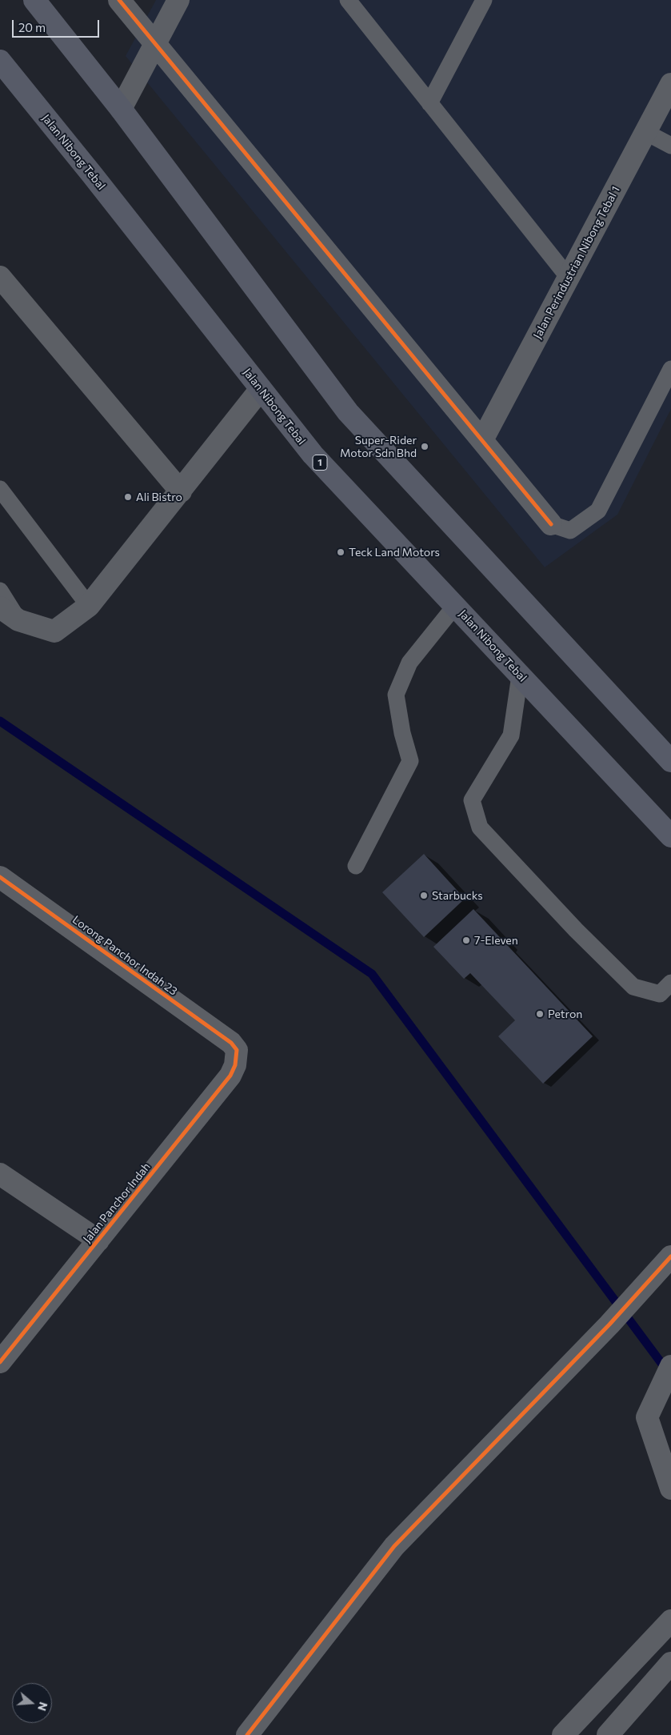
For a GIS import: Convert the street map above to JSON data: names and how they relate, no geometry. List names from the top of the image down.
{
  "streets": {
    "highway": ["Jalan Nibong Tebal", "1"],
    "street": ["Jalan Perindustrian Nibong Tebal 1", "Lorong Panchor Indah 23", "Jalan Panchor Indah"]
  },
  "crossings": [
    ["Lorong Panchor Indah 23", "Jalan Panchor Indah"]
  ],
  "places": [
    "Super-Rider Motor Sdn Bhd",
    "Ali Bistro",
    "Teck Land Motors",
    "Starbucks",
    "7-Eleven",
    "Petron"
  ],
  "scale_bar": "20 m",
  "north": "right"
}
